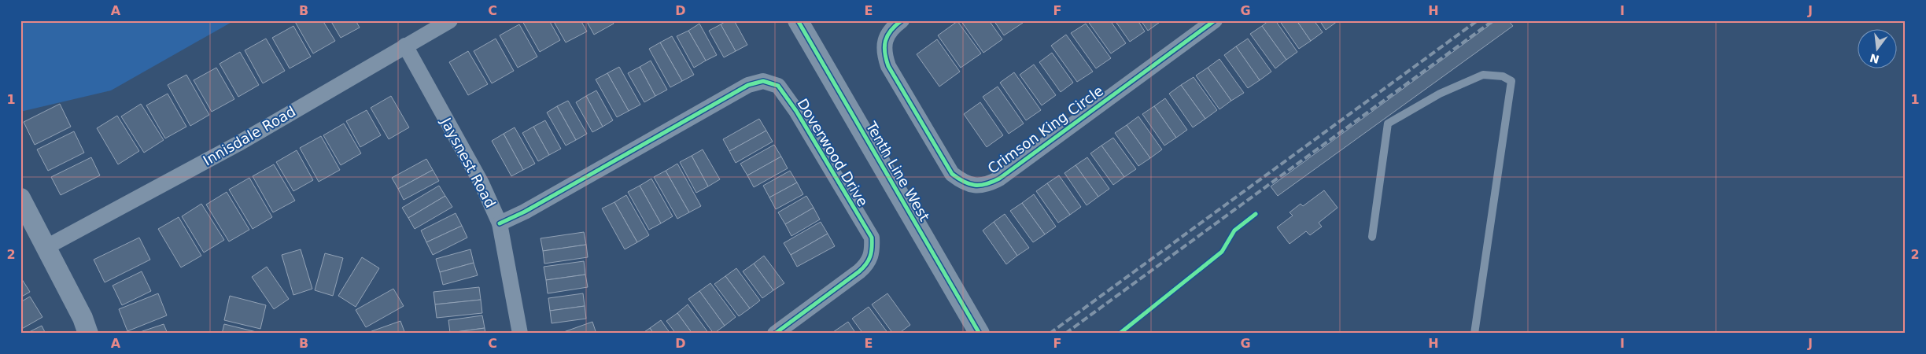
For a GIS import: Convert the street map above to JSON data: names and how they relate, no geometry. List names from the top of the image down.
{
  "streets": {
    "street": [
      "Crimson King Circle",
      "Innisdale Road",
      "Doverwood Drive",
      "Jaysnest Road",
      "Tenth Line West"
    ]
  },
  "crossings": [
    ["Innisdale Road", "Jaysnest Road"],
    ["Doverwood Drive", "Jaysnest Road"]
  ],
  "north": "bottom",
  "grid": {
    "columns": [
      "A",
      "B",
      "C",
      "D",
      "E",
      "F",
      "G",
      "H",
      "I",
      "J"
    ],
    "rows": ["1", "2"]
  }
}
